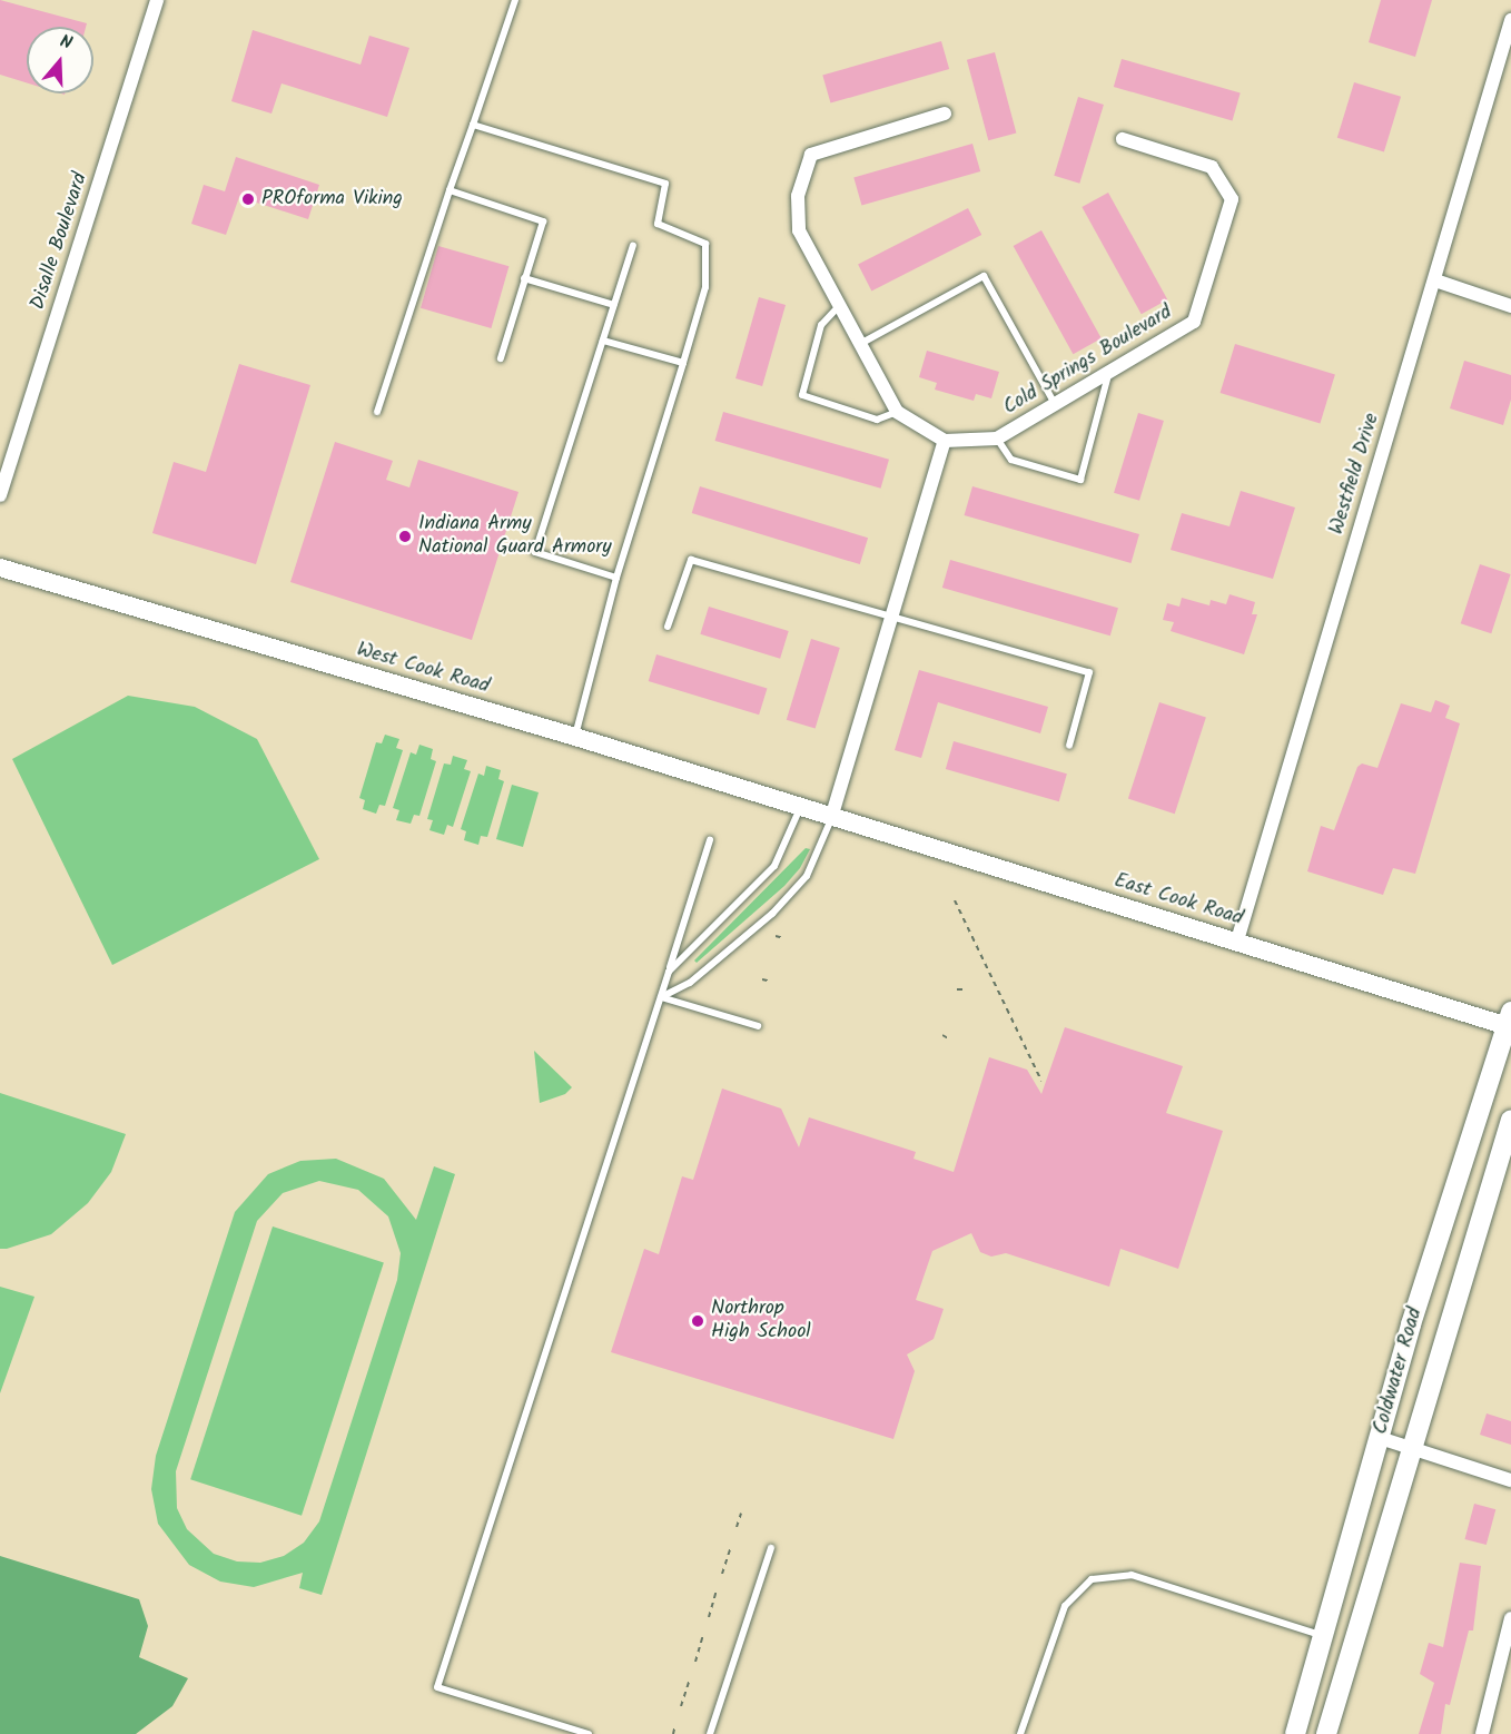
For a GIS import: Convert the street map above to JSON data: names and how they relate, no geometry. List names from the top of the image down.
{
  "streets": {
    "main road": ["West Cook Road", "East Cook Road", "Coldwater Road"],
    "street": ["Disalle Boulevard", "Cold Springs Boulevard", "Westfield Drive"]
  },
  "crossings": [
    ["Westfield Drive", "East Cook Road"],
    ["West Cook Road", "East Cook Road"],
    ["East Cook Road", "Coldwater Road"]
  ],
  "places": ["PROforma Viking", "Indiana Army National Guard Armory", "Northrop High School"],
  "north": "top"
}
